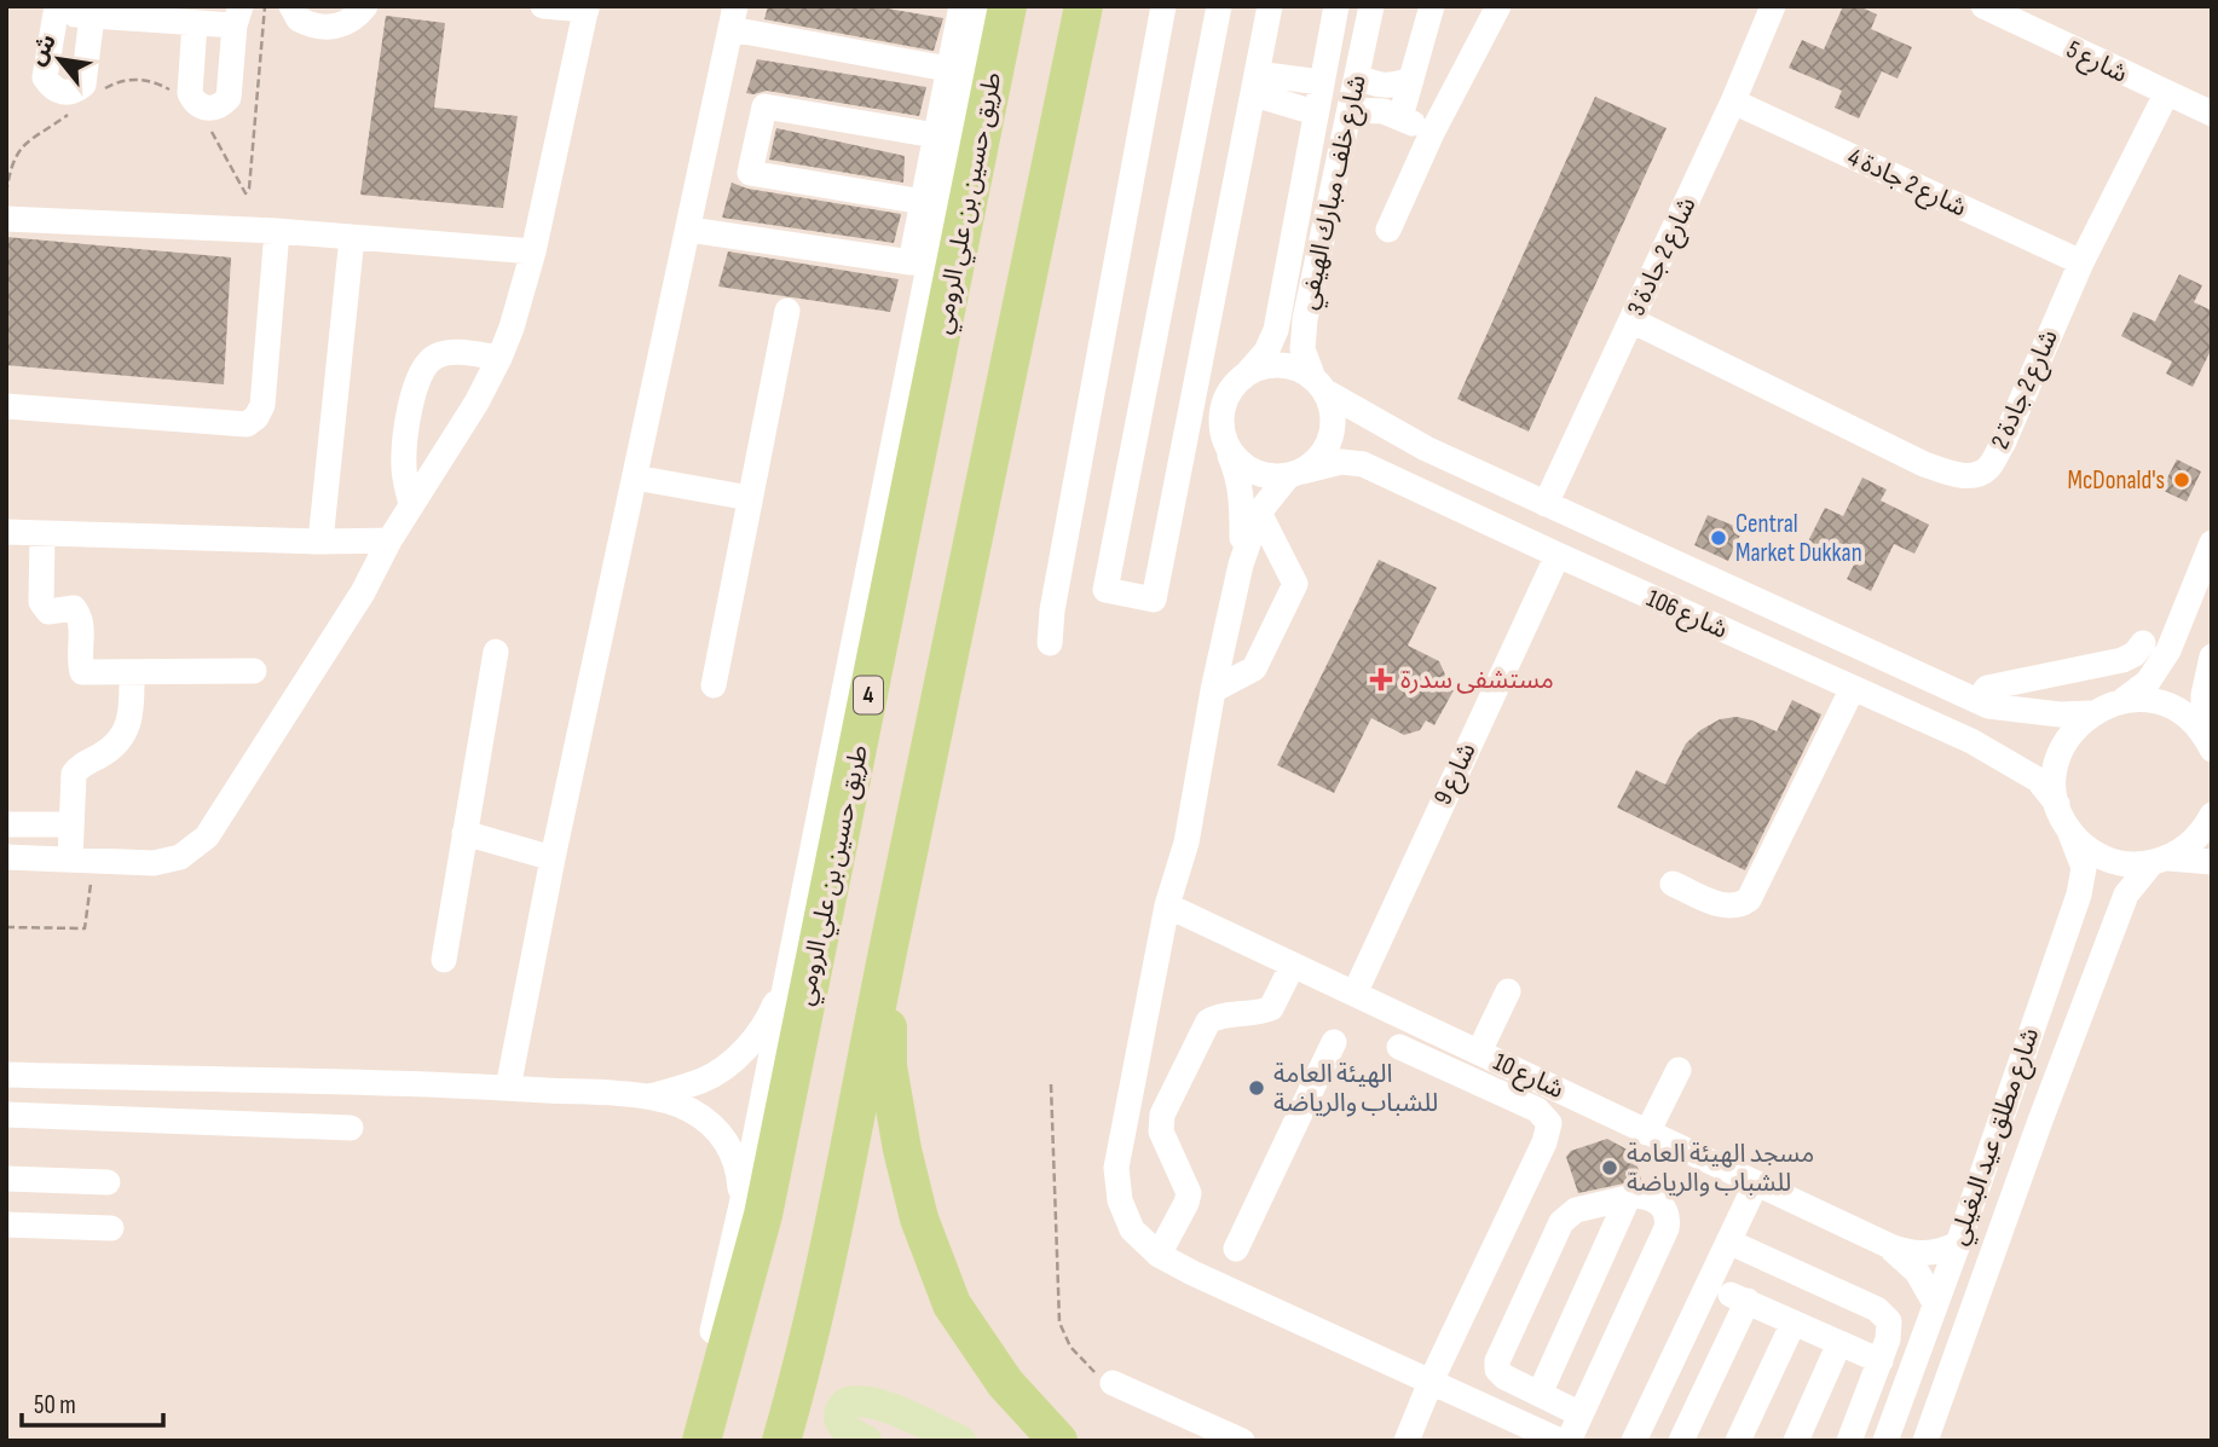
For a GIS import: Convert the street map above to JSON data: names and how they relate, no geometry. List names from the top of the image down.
{
  "streets": {
    "highway": ["طريق حسين بن علي الرومي", "4"],
    "street": [
      "شارع 5",
      "شارع 2 جادة 4",
      "شارع خلف مبارك الهيفي",
      "شارع 2 جادة 3",
      "شارع 2 جادة 2",
      "شارع 106",
      "شارع 9",
      "شارع 10",
      "شارع مطلق عيد البغيلي"
    ]
  },
  "crossings": [
    ["شارع 5", "شارع 2 جادة 2"],
    ["شارع 2 جادة 4", "شارع 2 جادة 3"],
    ["شارع 2 جادة 4", "شارع 2 جادة 2"],
    ["شارع خلف مبارك الهيفي", "شارع 106"],
    ["شارع 2 جادة 3", "شارع 2 جادة 2"],
    ["شارع 2 جادة 3", "شارع 106"],
    ["شارع 106", "شارع 9"],
    ["شارع 106", "شارع مطلق عيد البغيلي"],
    ["شارع 9", "شارع 10"],
    ["شارع 10", "شارع مطلق عيد البغيلي"]
  ],
  "places": {
    "other": [
      "McDonald's",
      "Central Market Dukkan",
      "الهيئة العامة للشباب والرياضة",
      "مسجد الهيئة العامة للشباب والرياضة"
    ],
    "health": ["مستشفى سدرة"]
  },
  "scale_bar": "50 m",
  "north": "top left"
}
